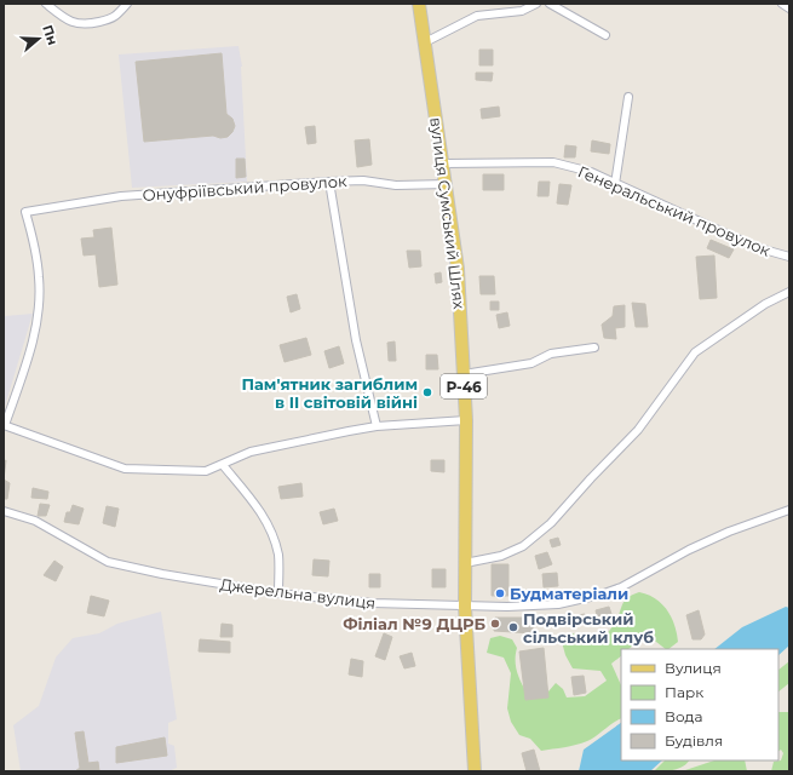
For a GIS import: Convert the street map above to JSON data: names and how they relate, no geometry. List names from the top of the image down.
{
  "streets": {
    "main road": ["вулиця Сумський Шлях", "Р-46"],
    "street": ["Онуфріївський провулок", "Генеральський провулок", "Джерельна вулиця"]
  },
  "crossings": [
    ["Онуфріївський провулок", "вулиця Сумський Шлях"],
    ["Генеральський провулок", "вулиця Сумський Шлях"],
    ["вулиця Сумський Шлях", "Джерельна вулиця"]
  ],
  "places": [
    "Пам'ятник загиблим в II світовій війні",
    "Будматеріали",
    "Філіал №9 ДЦРБ",
    "Подвірський сільський клуб"
  ],
  "legend": [
    "Вулиця",
    "Парк",
    "Вода",
    "Будівля"
  ],
  "north": "right"
}
